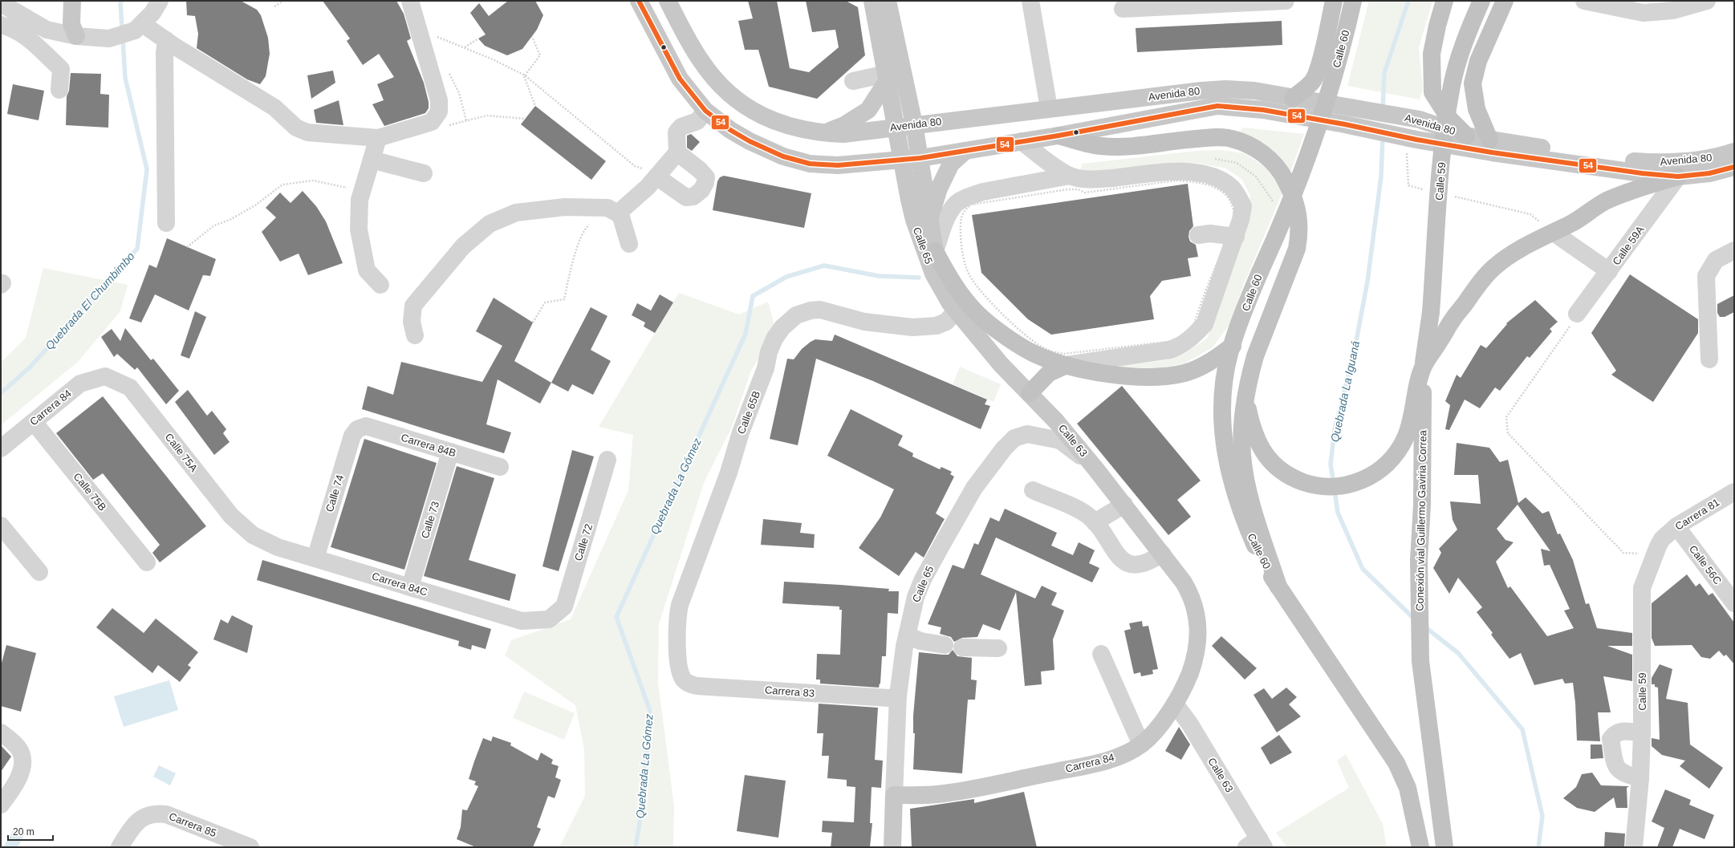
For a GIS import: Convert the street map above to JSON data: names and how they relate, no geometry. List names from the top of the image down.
{
  "streets": {
    "highway": ["Calle 60", "Calle 59", "Conexión vial Guillermo Gaviria Correa"],
    "main road": [
      "Avenida 80",
      "Calle 65",
      "Carrera 84",
      "Calle 63"
    ],
    "street": [
      "Calle 59A",
      "Calle 65B",
      "Carrera 84B",
      "Calle 75A",
      "Calle 75B",
      "Calle 74",
      "Carrera 81",
      "Calle 73",
      "Calle 72",
      "Calle 56C",
      "Carrera 84C",
      "Carrera 83",
      "Carrera 85"
    ]
  },
  "crossings": [
    ["Avenida 80", "Calle 65"],
    ["Avenida 80", "Calle 59A"],
    ["Calle 59", "Carrera 81"],
    ["Calle 59", "Conexión vial Guillermo Gaviria Correa"],
    ["Calle 65", "Carrera 84"],
    ["Calle 65", "Calle 63"],
    ["Calle 65", "Carrera 83"],
    ["Carrera 84", "Calle 63"],
    ["Carrera 84", "Calle 75A"],
    ["Carrera 84", "Calle 75B"],
    ["Calle 65B", "Calle 63"],
    ["Calle 65B", "Carrera 83"],
    ["Carrera 84B", "Calle 74"],
    ["Carrera 84B", "Calle 73"],
    ["Calle 75A", "Carrera 84C"],
    ["Calle 74", "Carrera 84C"],
    ["Carrera 81", "Calle 56C"],
    ["Calle 73", "Carrera 84C"],
    ["Calle 72", "Carrera 84C"]
  ],
  "water": ["Quebrada El Chumbimbo", "Quebrada La Iguaná", "Quebrada La Gómez"],
  "lines": ["transit line 54"],
  "scale_bar": "20 m"
}
